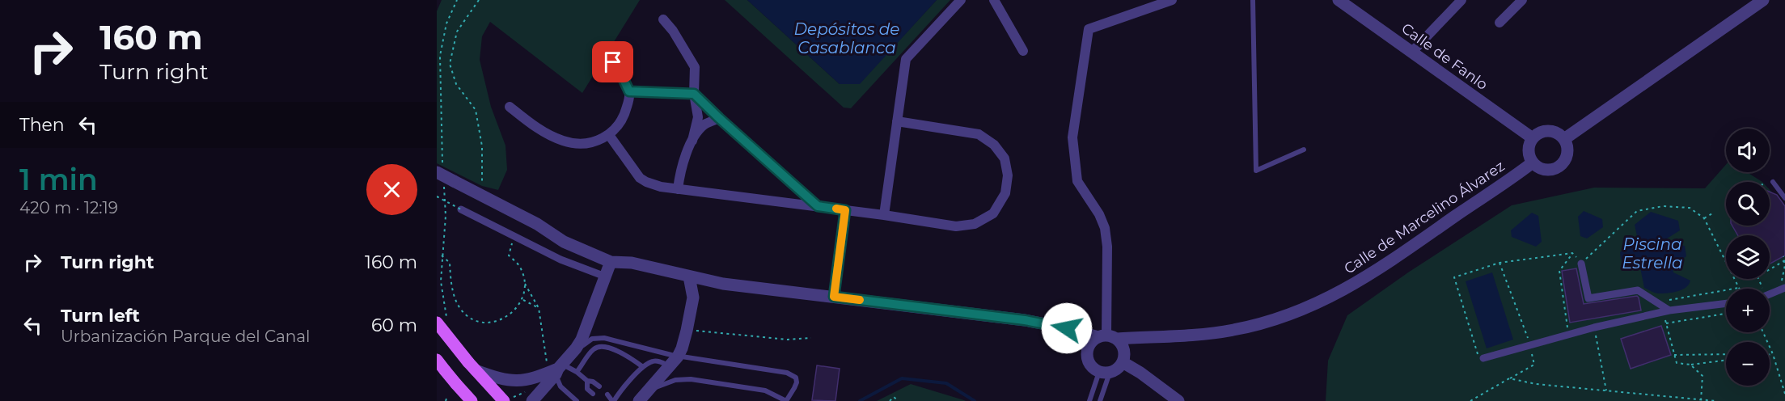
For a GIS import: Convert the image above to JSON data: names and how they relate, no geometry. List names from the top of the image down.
{
  "streets": {
    "street": ["Calle de Fanlo", "Calle de Marcelino Álvarez"]
  },
  "crossings": [
    ["Calle de Fanlo", "Calle de Marcelino Álvarez"]
  ],
  "water": ["Depósitos de Casablanca", "Piscina Estrella"],
  "page": {
    "turn": ["160 m", "Turn right"],
    "then": "Then",
    "map_buttons": ["+", "−"],
    "heading": ["1 min", "420 m · 12:19"],
    "list": [
      {
        "name": "Turn right",
        "value": "160 m"
      },
      {
        "name": "Turn left",
        "note": "Urbanización Parque del Canal",
        "value": "60 m"
      }
    ]
  }
}
